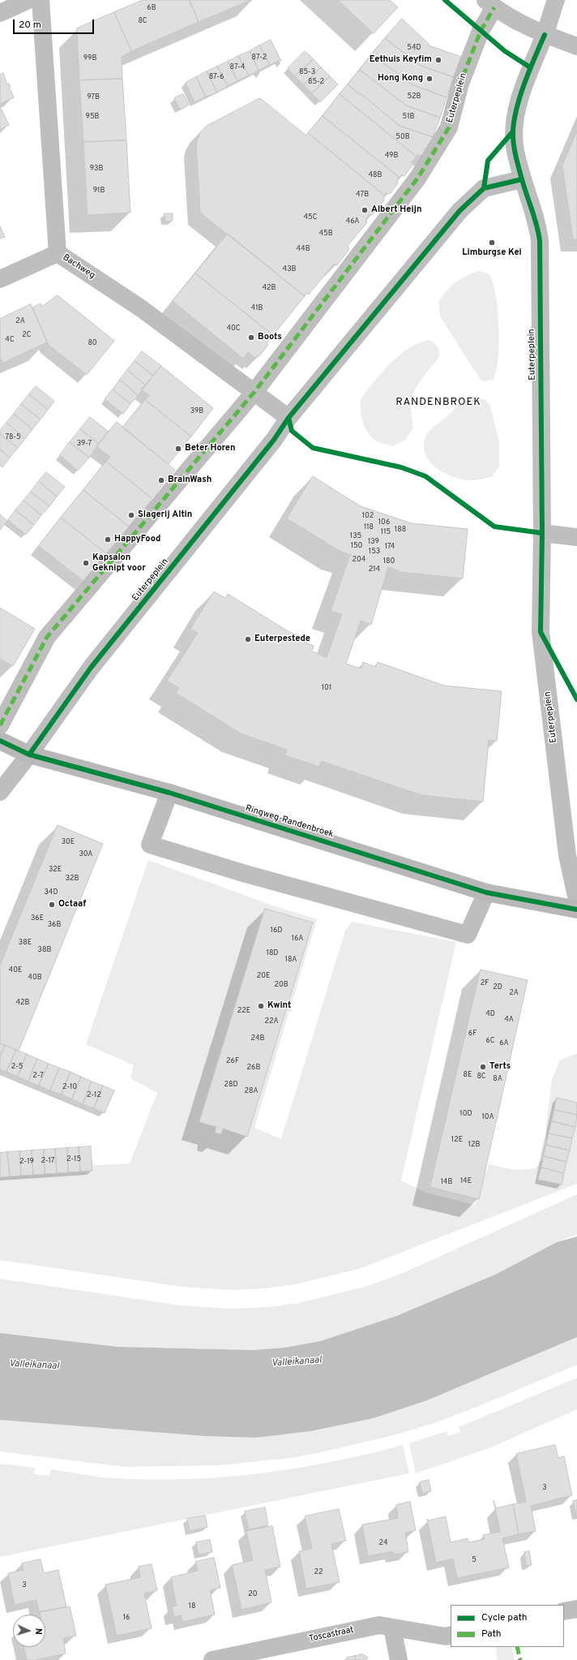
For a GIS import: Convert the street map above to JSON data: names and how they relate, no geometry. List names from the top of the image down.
{
  "streets": {
    "main road": ["Ringweg-Randenbroek"],
    "street": ["Euterpeplein", "Bachweg", "Toscastraat"]
  },
  "crossings": [
    ["Euterpeplein", "Bachweg"],
    ["Euterpeplein", "Ringweg-Randenbroek"]
  ],
  "districts": ["RANDENBROEK"],
  "water": ["Valleikanaal"],
  "places": [
    "Eethuis Keyfim",
    "Hong Kong",
    "Albert Heijn",
    "Limburgse Kei",
    "Boots",
    "Beter Horen",
    "BrainWash",
    "Slagerij Altin",
    "HappyFood",
    "Kapsalon Geknipt voor",
    "Euterpestede",
    "Octaaf",
    "Kwint",
    "Terts"
  ],
  "house_numbers": [
    "6B",
    "8C",
    "54D",
    "87-2",
    "99B",
    "87-4",
    "85-3",
    "87-6",
    "85-2",
    "52B",
    "97B",
    "95B",
    "51B",
    "50B",
    "49B",
    "93B",
    "48B",
    "91B",
    "47B",
    "45C",
    "46A",
    "45B",
    "44B",
    "43B",
    "42B",
    "41B",
    "2A",
    "40C",
    "2C",
    "4C",
    "80",
    "39B",
    "78-5",
    "39-7",
    "102",
    "106",
    "118",
    "188",
    "115",
    "135",
    "139",
    "150",
    "174",
    "153",
    "204",
    "180",
    "214",
    "101",
    "30E",
    "30A",
    "32E",
    "32B",
    "34D",
    "36E",
    "36B",
    "16D",
    "16A",
    "38E",
    "38B",
    "18D",
    "18A",
    "40E",
    "20E",
    "40B",
    "2F",
    "20B",
    "2D",
    "2A",
    "42B",
    "22E",
    "4D",
    "4A",
    "22A",
    "6F",
    "24B",
    "6C",
    "6A",
    "26F",
    "2-5",
    "26B",
    "8E",
    "2-7",
    "8C",
    "8A",
    "28D",
    "2-10",
    "28A",
    "2-12",
    "10D",
    "10A",
    "12E",
    "12B",
    "2-15",
    "2-17",
    "2-19",
    "14E",
    "14B",
    "3",
    "24",
    "5",
    "22",
    "3",
    "20",
    "18",
    "16"
  ],
  "legend": ["Cycle path", "Path"],
  "scale_bar": "20 m",
  "north": "right"
}
